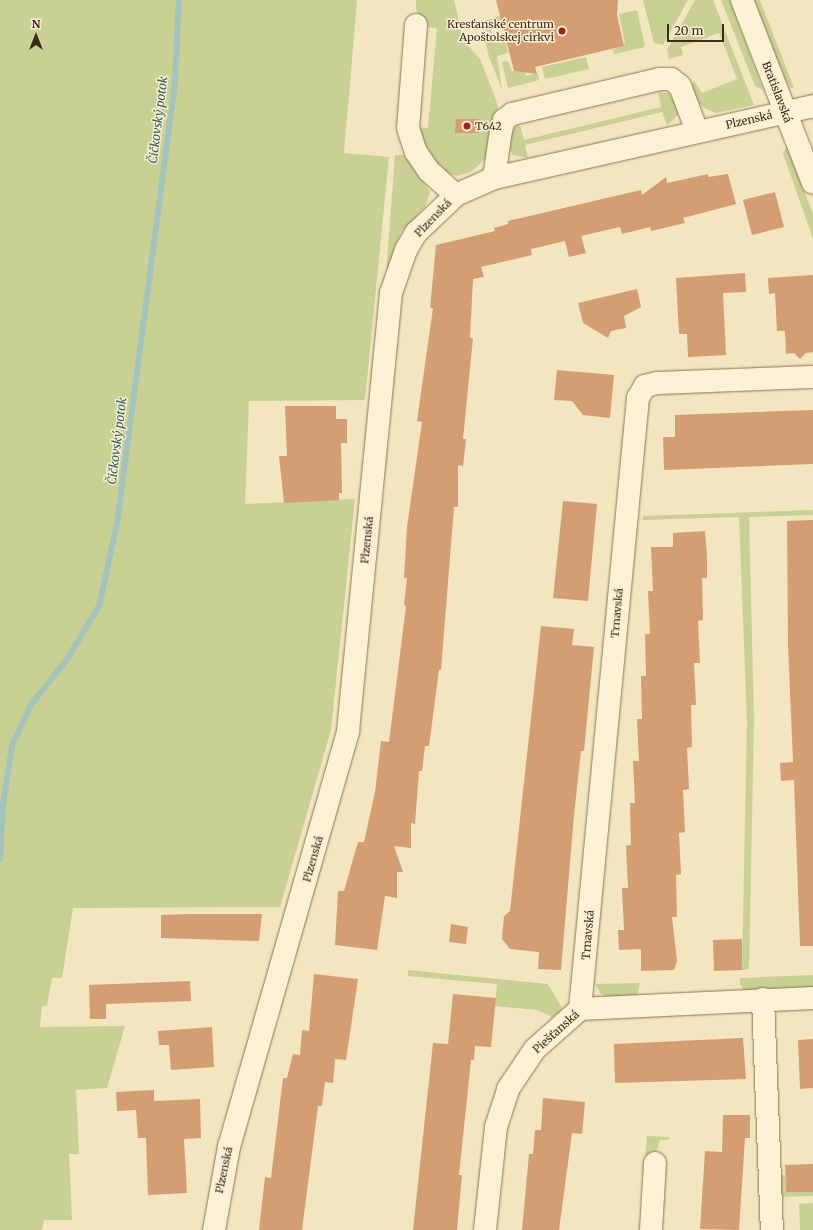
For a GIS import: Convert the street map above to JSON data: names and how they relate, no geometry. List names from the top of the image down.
{
  "streets": {
    "street": [
      "Bratislavská",
      "Plzenská",
      "Trnavská",
      "Piešťanská"
    ]
  },
  "crossings": [
    ["Bratislavská", "Plzenská"],
    ["Trnavská", "Piešťanská"]
  ],
  "water": ["Čičkovský potok"],
  "places": ["Kresťanské centrum Apoštolskej cirkvi", "T642"],
  "scale_bar": "20 m",
  "north": "top"
}
